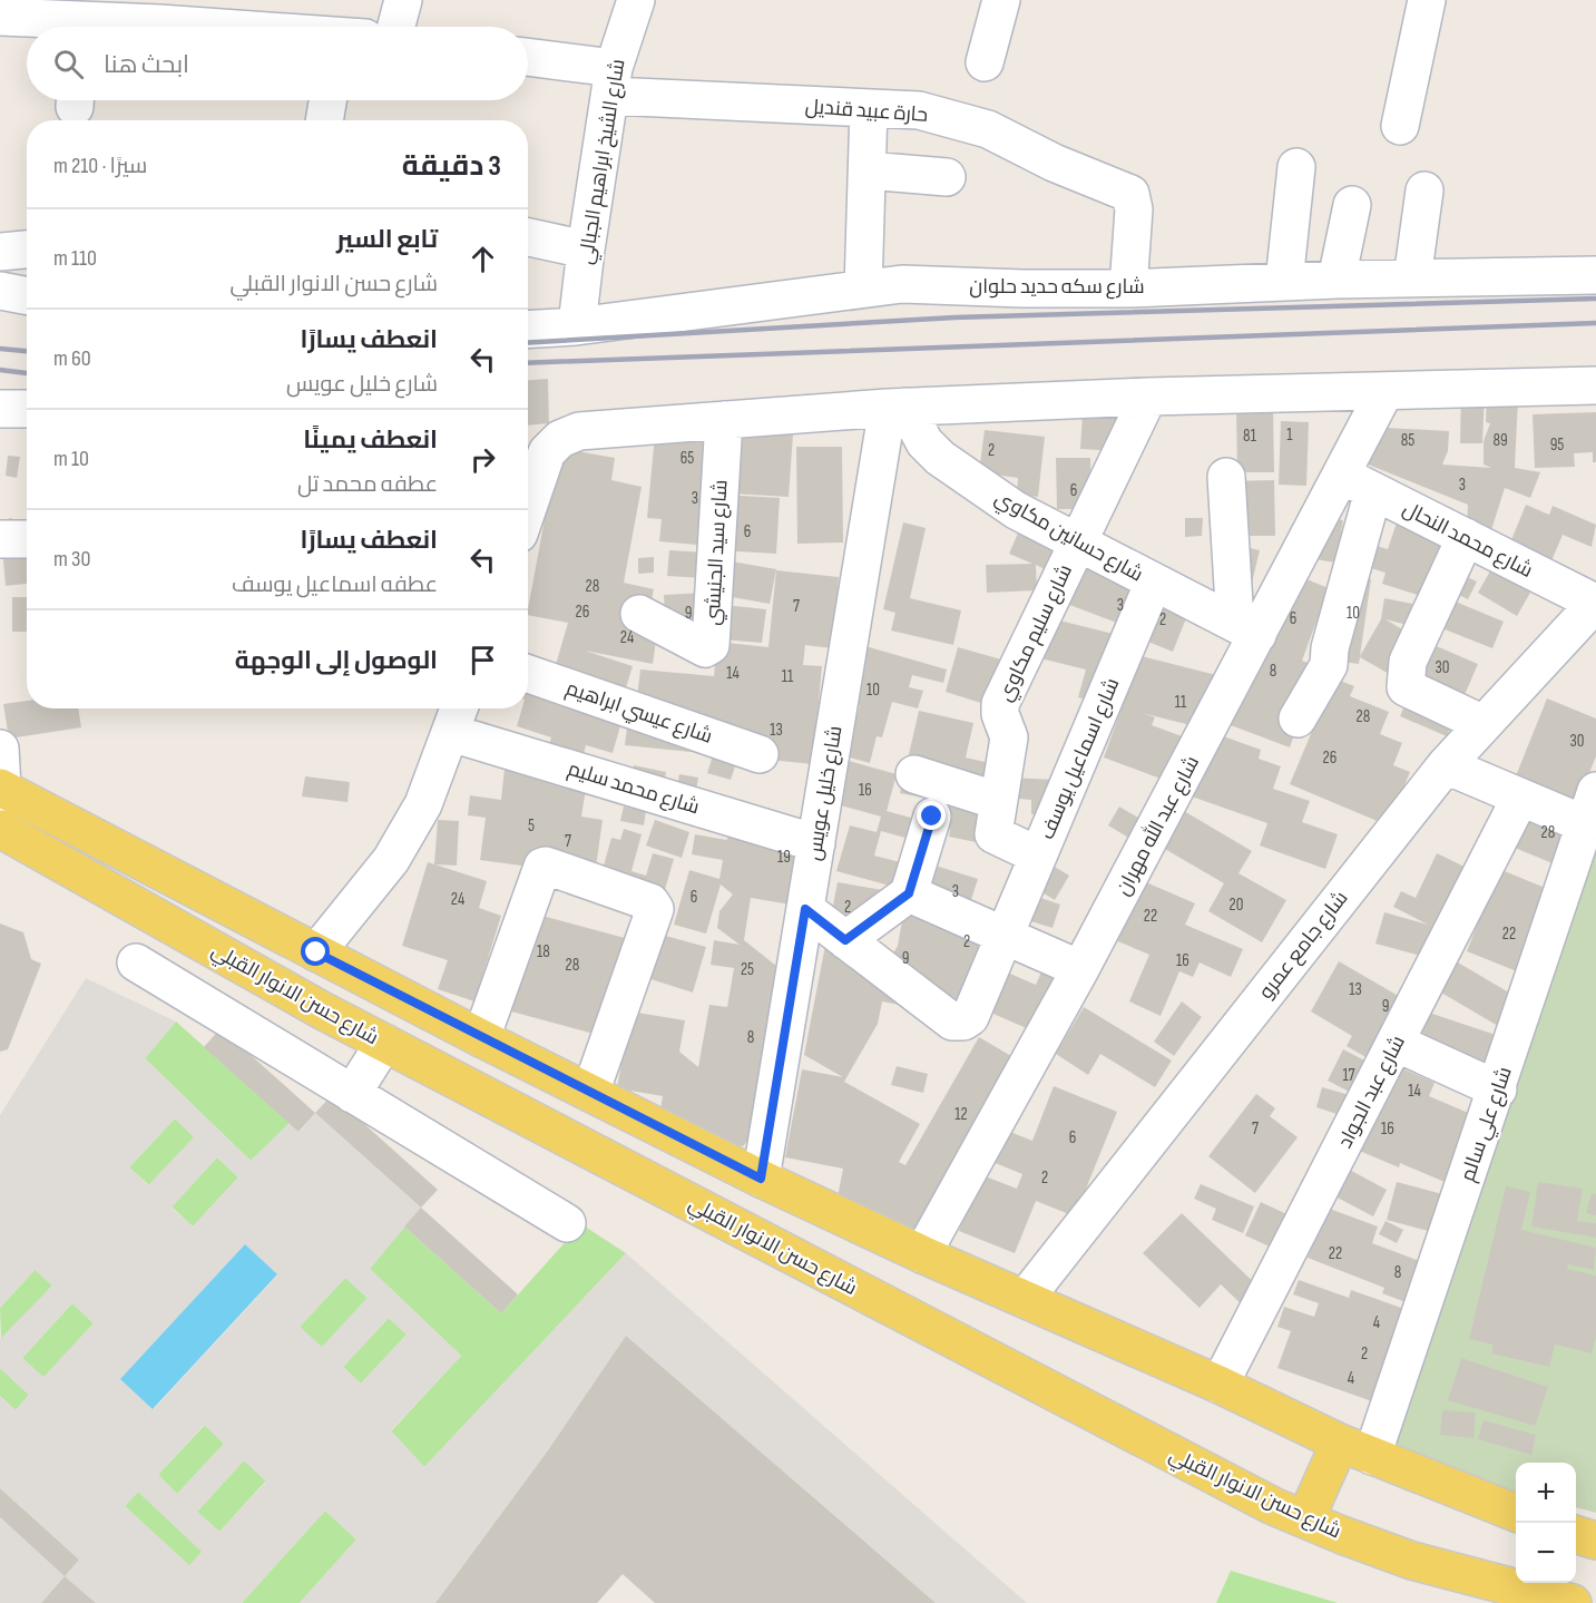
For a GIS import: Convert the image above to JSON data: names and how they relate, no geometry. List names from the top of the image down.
{
  "streets": {
    "main road": ["شارع حسن الانوار القبلي"],
    "street": [
      "حارة عبيد قنديل",
      "شارع الشيخ ابراهيم الجبالي",
      "شارع سكه حديد حلوان",
      "شارع حسانين مكاوي",
      "شارع محمد النحال",
      "شارع سيد الجنيشي",
      "شارع سليم مكاوي",
      "شارع عيسي ابراهيم",
      "شارع اسماعيل يوسف",
      "شارع محمد سليم",
      "شارع خليل عويس",
      "شارع عبد الله مهران",
      "شارع جامع عمرو",
      "شارع عبد الجواد",
      "شارع علي سالم"
    ]
  },
  "crossings": [
    ["حارة عبيد قنديل", "شارع الشيخ ابراهيم الجبالي"],
    ["حارة عبيد قنديل", "شارع سكه حديد حلوان"],
    ["شارع الشيخ ابراهيم الجبالي", "شارع سكه حديد حلوان"],
    ["شارع حسانين مكاوي", "شارع سليم مكاوي"],
    ["شارع حسانين مكاوي", "شارع اسماعيل يوسف"],
    ["شارع حسانين مكاوي", "شارع خليل عويس"],
    ["شارع حسانين مكاوي", "شارع عبد الله مهران"],
    ["شارع محمد النحال", "شارع عبد الله مهران"],
    ["شارع محمد النحال", "شارع جامع عمرو"],
    ["شارع سليم مكاوي", "شارع اسماعيل يوسف"],
    ["شارع اسماعيل يوسف", "شارع خليل عويس"],
    ["شارع محمد سليم", "شارع خليل عويس"]
  ],
  "house_numbers": [
    "1",
    "81",
    "85",
    "89",
    "95",
    "2",
    "65",
    "3",
    "6",
    "3",
    "6",
    "28",
    "3",
    "7",
    "26",
    "9",
    "10",
    "6",
    "2",
    "24",
    "30",
    "8",
    "14",
    "11",
    "10",
    "11",
    "28",
    "13",
    "30",
    "26",
    "16",
    "5",
    "28",
    "7",
    "19",
    "3",
    "6",
    "24",
    "20",
    "2",
    "22",
    "22",
    "2",
    "18",
    "9",
    "16",
    "28",
    "25",
    "13",
    "9",
    "8",
    "17",
    "14",
    "12",
    "7",
    "16",
    "6",
    "2",
    "22",
    "8",
    "4",
    "2",
    "4"
  ],
  "page": {
    "search": "ابحث هنا",
    "heading": ["3 دقيقة", "سيرًا · 210 m"],
    "list": [
      ["تابع السير", "شارع حسن الانوار القبلي", "110 m"],
      ["انعطف يسارًا", "شارع خليل عويس", "60 m"],
      ["انعطف يمينًا", "عطفه محمد تل", "10 m"],
      ["انعطف يسارًا", "عطفه اسماعيل يوسف", "30 m"],
      "الوصول إلى الوجهة"
    ],
    "map_buttons": ["+", "−"]
  }
}
